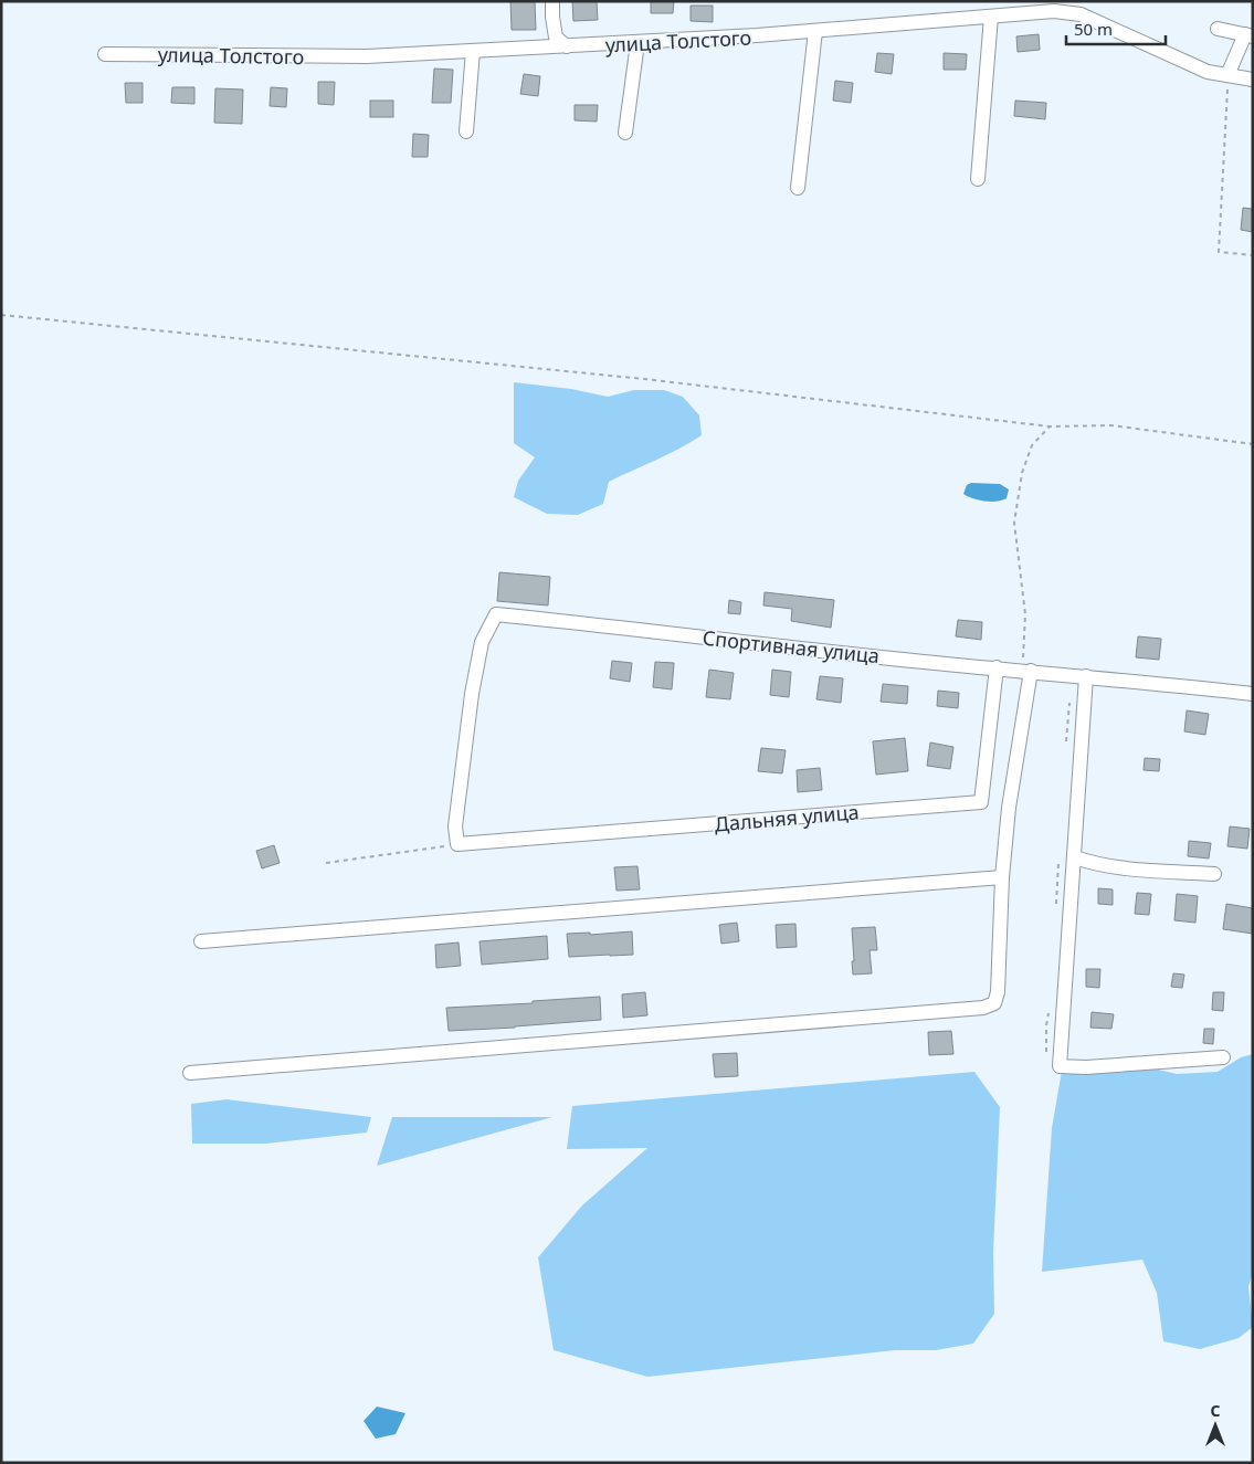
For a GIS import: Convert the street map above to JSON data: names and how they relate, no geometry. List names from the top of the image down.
{
  "streets": {
    "street": ["улица Толстого", "Спортивная улица", "Дальняя улица"]
  },
  "crossings": [
    ["Спортивная улица", "Дальняя улица"]
  ],
  "scale_bar": "50 m",
  "north": "top"
}
